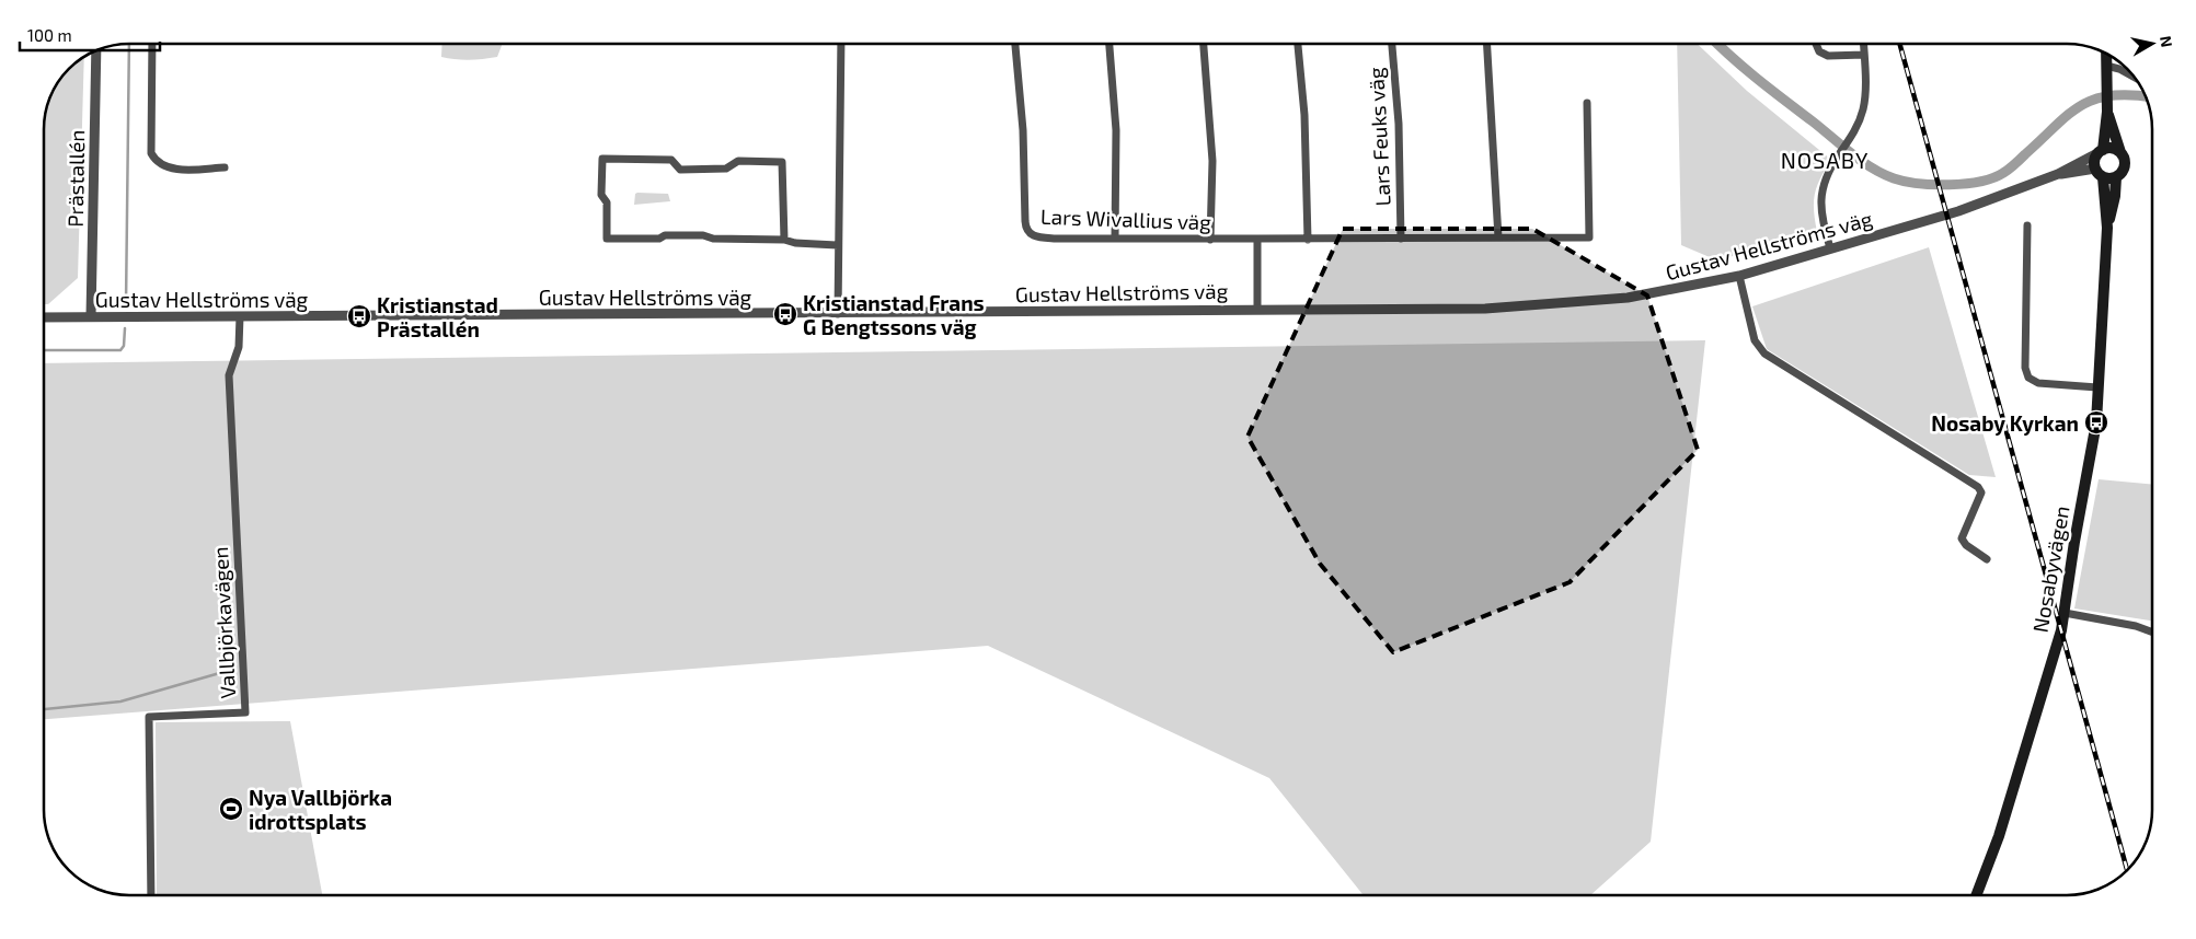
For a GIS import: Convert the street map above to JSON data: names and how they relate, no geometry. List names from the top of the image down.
{
  "streets": {
    "main road": ["Nosabyvägen"],
    "street": [
      "Lars Feuks väg",
      "Prästallén",
      "Lars Wivallius väg",
      "Gustav Hellströms väg",
      "Vallbjörkavägen"
    ]
  },
  "crossings": [
    ["Lars Feuks väg", "Lars Wivallius väg"],
    ["Prästallén", "Gustav Hellströms väg"],
    ["Gustav Hellströms väg", "Nosabyvägen"],
    ["Gustav Hellströms väg", "Vallbjörkavägen"]
  ],
  "districts": ["NOSABY"],
  "places": {
    "bus stop": ["Kristianstad Frans G Bengtssons väg", "Kristianstad Prästallén", "Nosaby Kyrkan"],
    "sports": ["Nya Vallbjörka idrottsplats"]
  },
  "scale_bar": "100 m",
  "north": "right"
}
